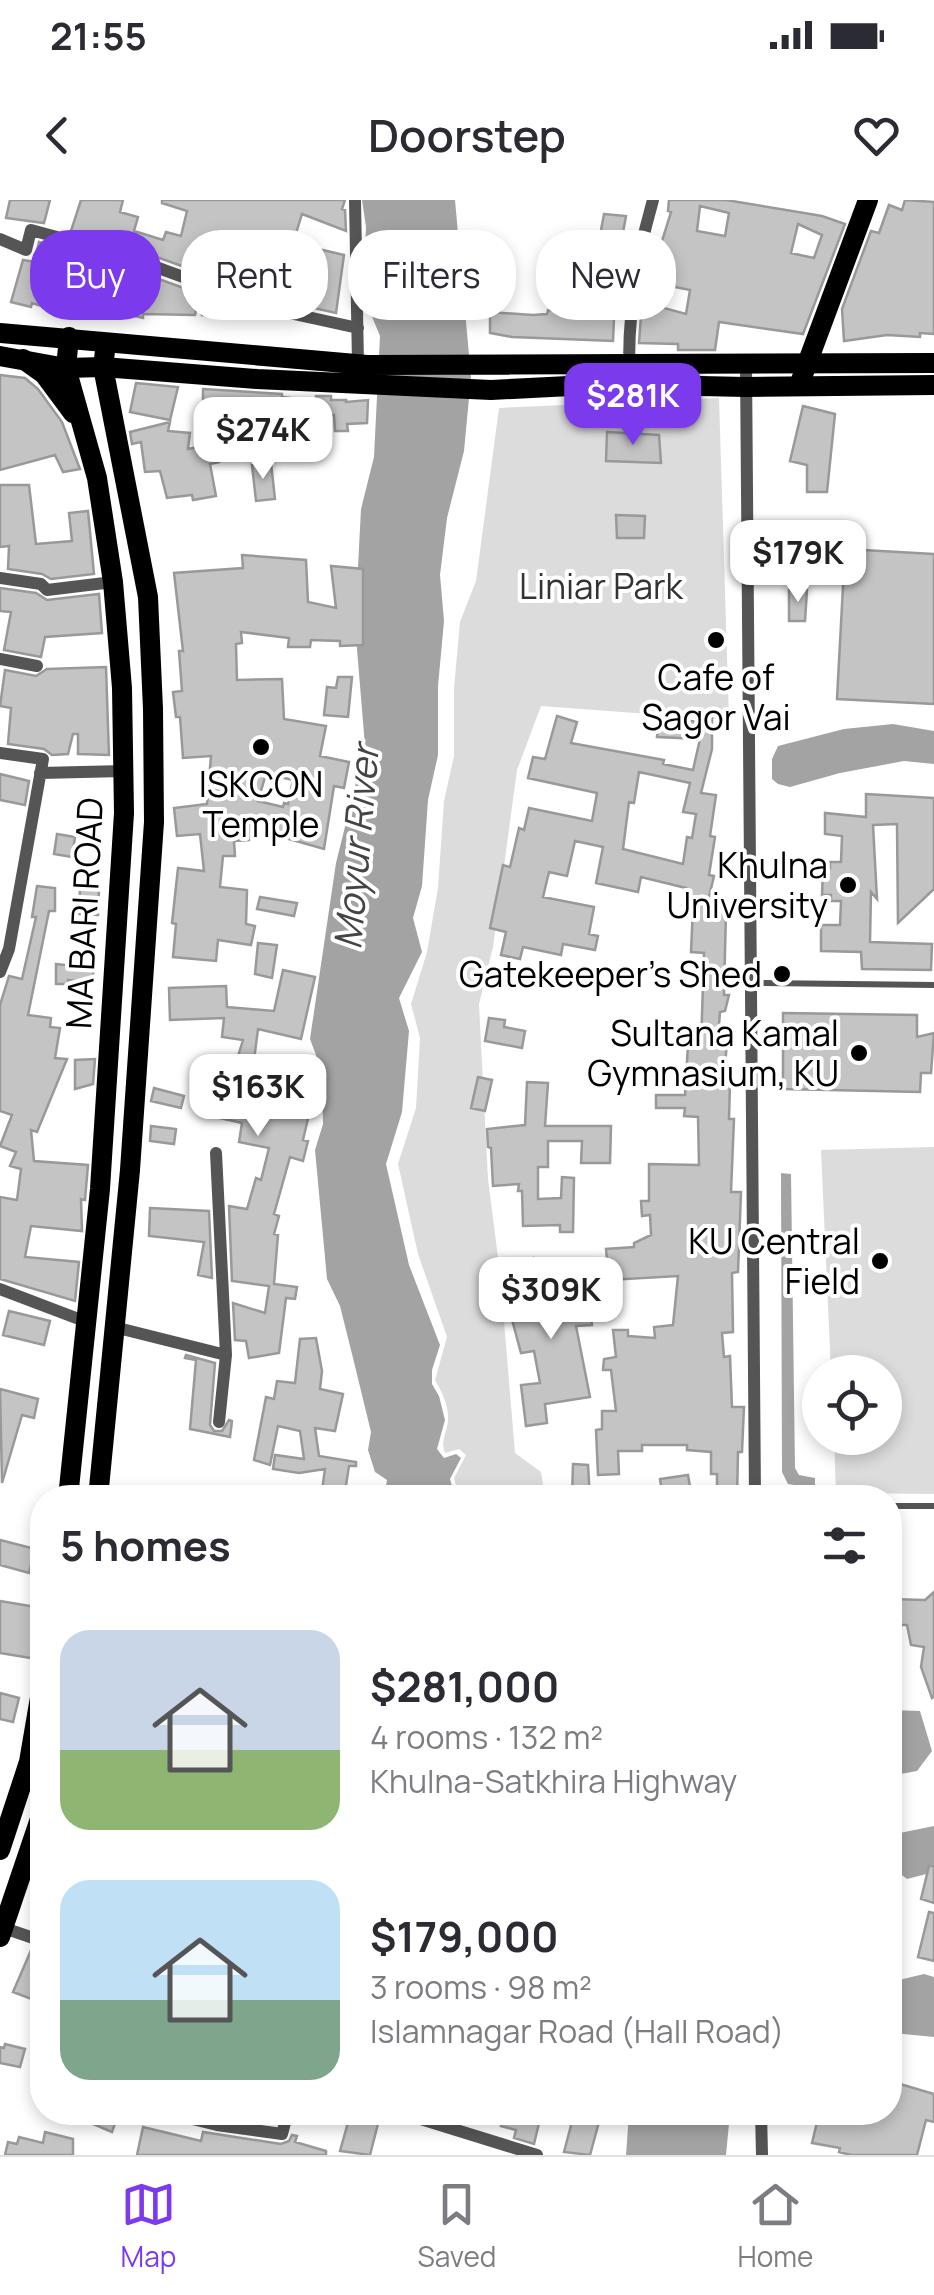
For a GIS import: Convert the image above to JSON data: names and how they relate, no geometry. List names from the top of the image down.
{
  "streets": {
    "main road": ["MA BARI ROAD"]
  },
  "water": ["Moyur River"],
  "parks": ["Liniar Park"],
  "places": [
    "Cafe of Sagor Vai",
    "ISKCON Temple",
    "Khulna University",
    "Gatekeeper's Shed",
    "Sultana Kamal Gymnasium, KU",
    "KU Central Field"
  ],
  "page": {
    "status": "21:55",
    "header": "Doorstep",
    "chip": [
      "Buy",
      "Rent",
      "Filters",
      "New"
    ],
    "price": [
      "$281K",
      "$274K",
      "$179K",
      "$163K",
      "$309K"
    ],
    "heading": "5 homes",
    "list": [
      {
        "name": "$281,000",
        "note": "4 rooms · 132 m² · Khulna-Satkhira Highway"
      },
      {
        "name": "$179,000",
        "note": "3 rooms · 98 m² · Islamnagar Road (Hall Road)"
      }
    ],
    "tabs": ["Map", "Saved", "Home"]
  }
}
